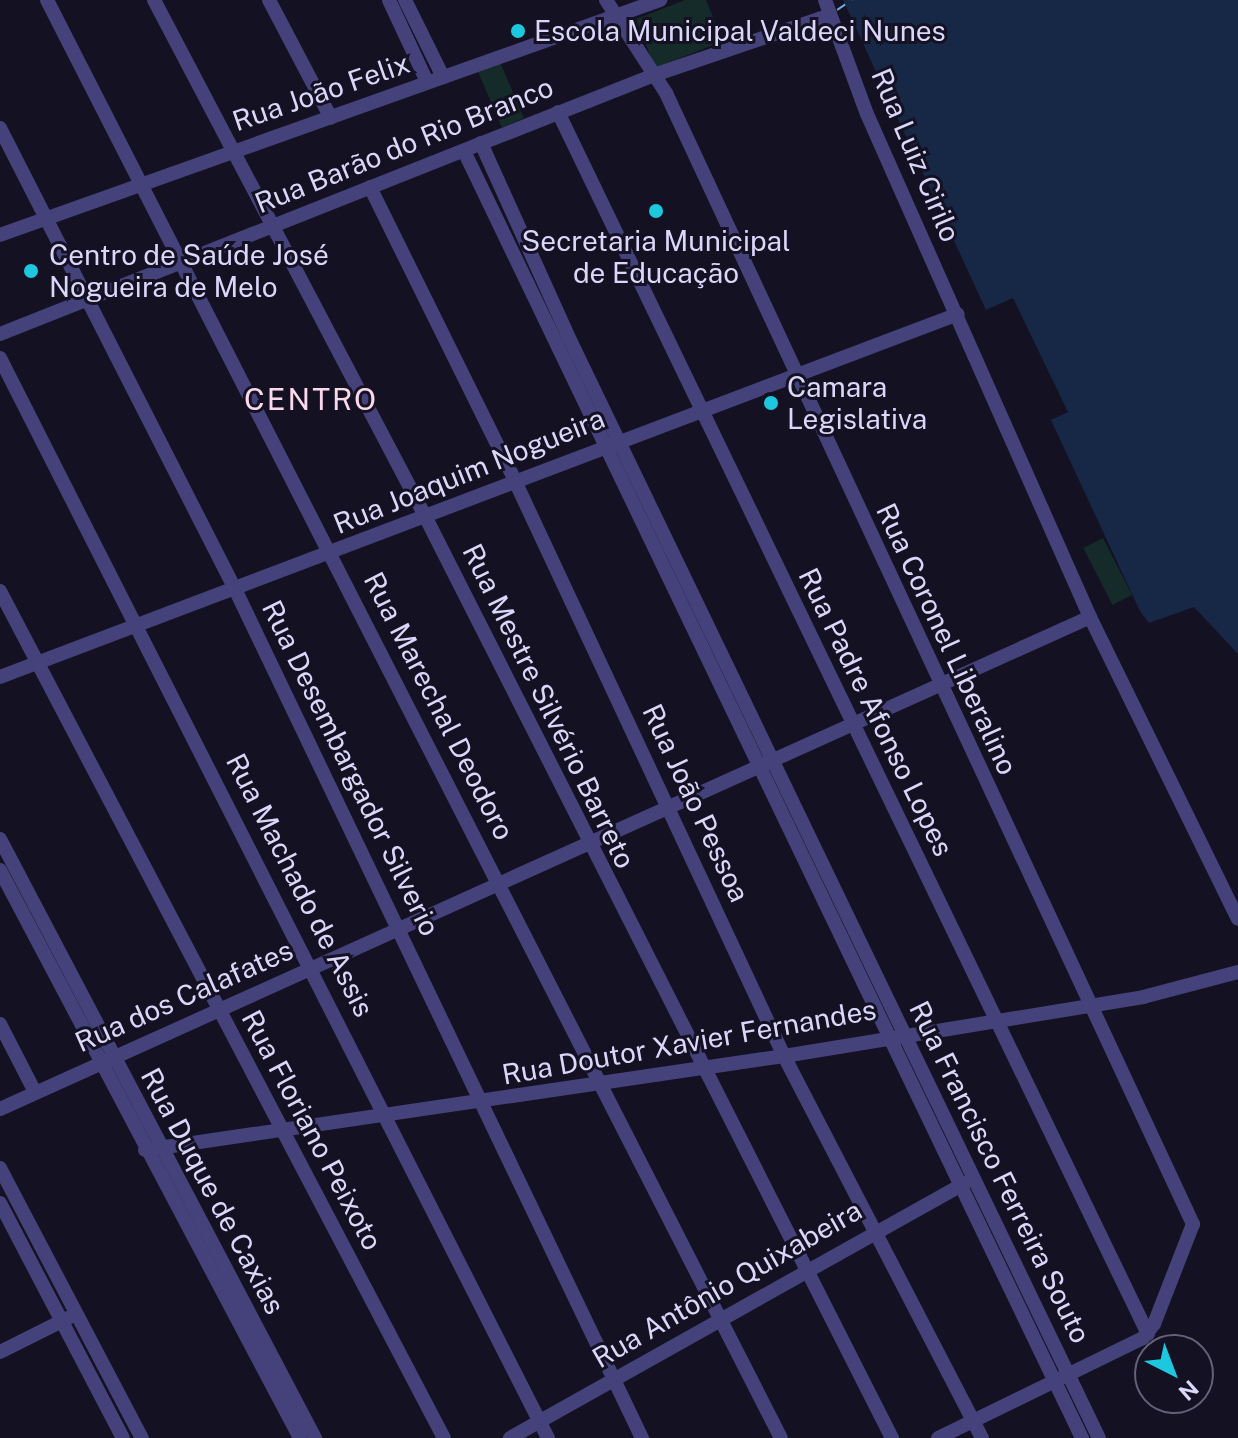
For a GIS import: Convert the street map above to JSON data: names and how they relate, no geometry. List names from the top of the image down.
{
  "streets": {
    "street": [
      "Rua João Felix",
      "Rua Barão do Rio Branco",
      "Rua Luiz Cirilo",
      "Rua Joaquim Nogueira",
      "Rua Coronel Liberalino",
      "Rua Marechal Deodoro",
      "Rua Mestre Silvério Barreto",
      "Rua Padre Afonso Lopes",
      "Rua Desembargador Silverio",
      "Rua João Pessoa",
      "Rua Machado de Assis",
      "Rua dos Calafates",
      "Rua Doutor Xavier Fernandes",
      "Rua Floriano Peixoto",
      "Rua Francisco Ferreira Souto",
      "Rua Duque de Caxias",
      "Rua Antônio Quixabeira"
    ]
  },
  "crossings": [
    ["Rua João Felix", "Rua Coronel Liberalino"],
    ["Rua João Felix", "Rua Marechal Deodoro"],
    ["Rua João Felix", "Rua Mestre Silvério Barreto"],
    ["Rua João Felix", "Rua Desembargador Silverio"],
    ["Rua Barão do Rio Branco", "Rua Luiz Cirilo"],
    ["Rua Barão do Rio Branco", "Rua Coronel Liberalino"],
    ["Rua Barão do Rio Branco", "Rua Marechal Deodoro"],
    ["Rua Barão do Rio Branco", "Rua Mestre Silvério Barreto"],
    ["Rua Barão do Rio Branco", "Rua Padre Afonso Lopes"],
    ["Rua Barão do Rio Branco", "Rua Desembargador Silverio"],
    ["Rua Barão do Rio Branco", "Rua João Pessoa"],
    ["Rua Barão do Rio Branco", "Rua Francisco Ferreira Souto"],
    ["Rua Luiz Cirilo", "Rua Joaquim Nogueira"],
    ["Rua Luiz Cirilo", "Rua dos Calafates"],
    ["Rua Joaquim Nogueira", "Rua Coronel Liberalino"],
    ["Rua Joaquim Nogueira", "Rua Marechal Deodoro"],
    ["Rua Joaquim Nogueira", "Rua Mestre Silvério Barreto"],
    ["Rua Joaquim Nogueira", "Rua Padre Afonso Lopes"],
    ["Rua Joaquim Nogueira", "Rua Desembargador Silverio"],
    ["Rua Joaquim Nogueira", "Rua João Pessoa"],
    ["Rua Joaquim Nogueira", "Rua Machado de Assis"],
    ["Rua Joaquim Nogueira", "Rua Floriano Peixoto"],
    ["Rua Joaquim Nogueira", "Rua Francisco Ferreira Souto"],
    ["Rua Coronel Liberalino", "Rua Padre Afonso Lopes"],
    ["Rua Coronel Liberalino", "Rua dos Calafates"],
    ["Rua Coronel Liberalino", "Rua Doutor Xavier Fernandes"],
    ["Rua Marechal Deodoro", "Rua dos Calafates"],
    ["Rua Marechal Deodoro", "Rua Doutor Xavier Fernandes"],
    ["Rua Marechal Deodoro", "Rua Antônio Quixabeira"],
    ["Rua Mestre Silvério Barreto", "Rua dos Calafates"],
    ["Rua Mestre Silvério Barreto", "Rua Doutor Xavier Fernandes"],
    ["Rua Mestre Silvério Barreto", "Rua Antônio Quixabeira"],
    ["Rua Padre Afonso Lopes", "Rua dos Calafates"],
    ["Rua Padre Afonso Lopes", "Rua Doutor Xavier Fernandes"],
    ["Rua Desembargador Silverio", "Rua dos Calafates"],
    ["Rua Desembargador Silverio", "Rua Doutor Xavier Fernandes"],
    ["Rua Desembargador Silverio", "Rua Antônio Quixabeira"],
    ["Rua João Pessoa", "Rua dos Calafates"],
    ["Rua João Pessoa", "Rua Doutor Xavier Fernandes"],
    ["Rua João Pessoa", "Rua Antônio Quixabeira"],
    ["Rua Machado de Assis", "Rua dos Calafates"],
    ["Rua Machado de Assis", "Rua Doutor Xavier Fernandes"],
    ["Rua Machado de Assis", "Rua Antônio Quixabeira"],
    ["Rua dos Calafates", "Rua Floriano Peixoto"],
    ["Rua dos Calafates", "Rua Francisco Ferreira Souto"],
    ["Rua dos Calafates", "Rua Duque de Caxias"],
    ["Rua Doutor Xavier Fernandes", "Rua Floriano Peixoto"],
    ["Rua Doutor Xavier Fernandes", "Rua Francisco Ferreira Souto"],
    ["Rua Doutor Xavier Fernandes", "Rua Duque de Caxias"],
    ["Rua Francisco Ferreira Souto", "Rua Antônio Quixabeira"]
  ],
  "districts": ["CENTRO"],
  "places": [
    "Escola Municipal Valdeci Nunes",
    "Secretaria Municipal de Educação",
    "Centro de Saúde José Nogueira de Melo",
    "Camara Legislativa"
  ],
  "north": "bottom right"
}
